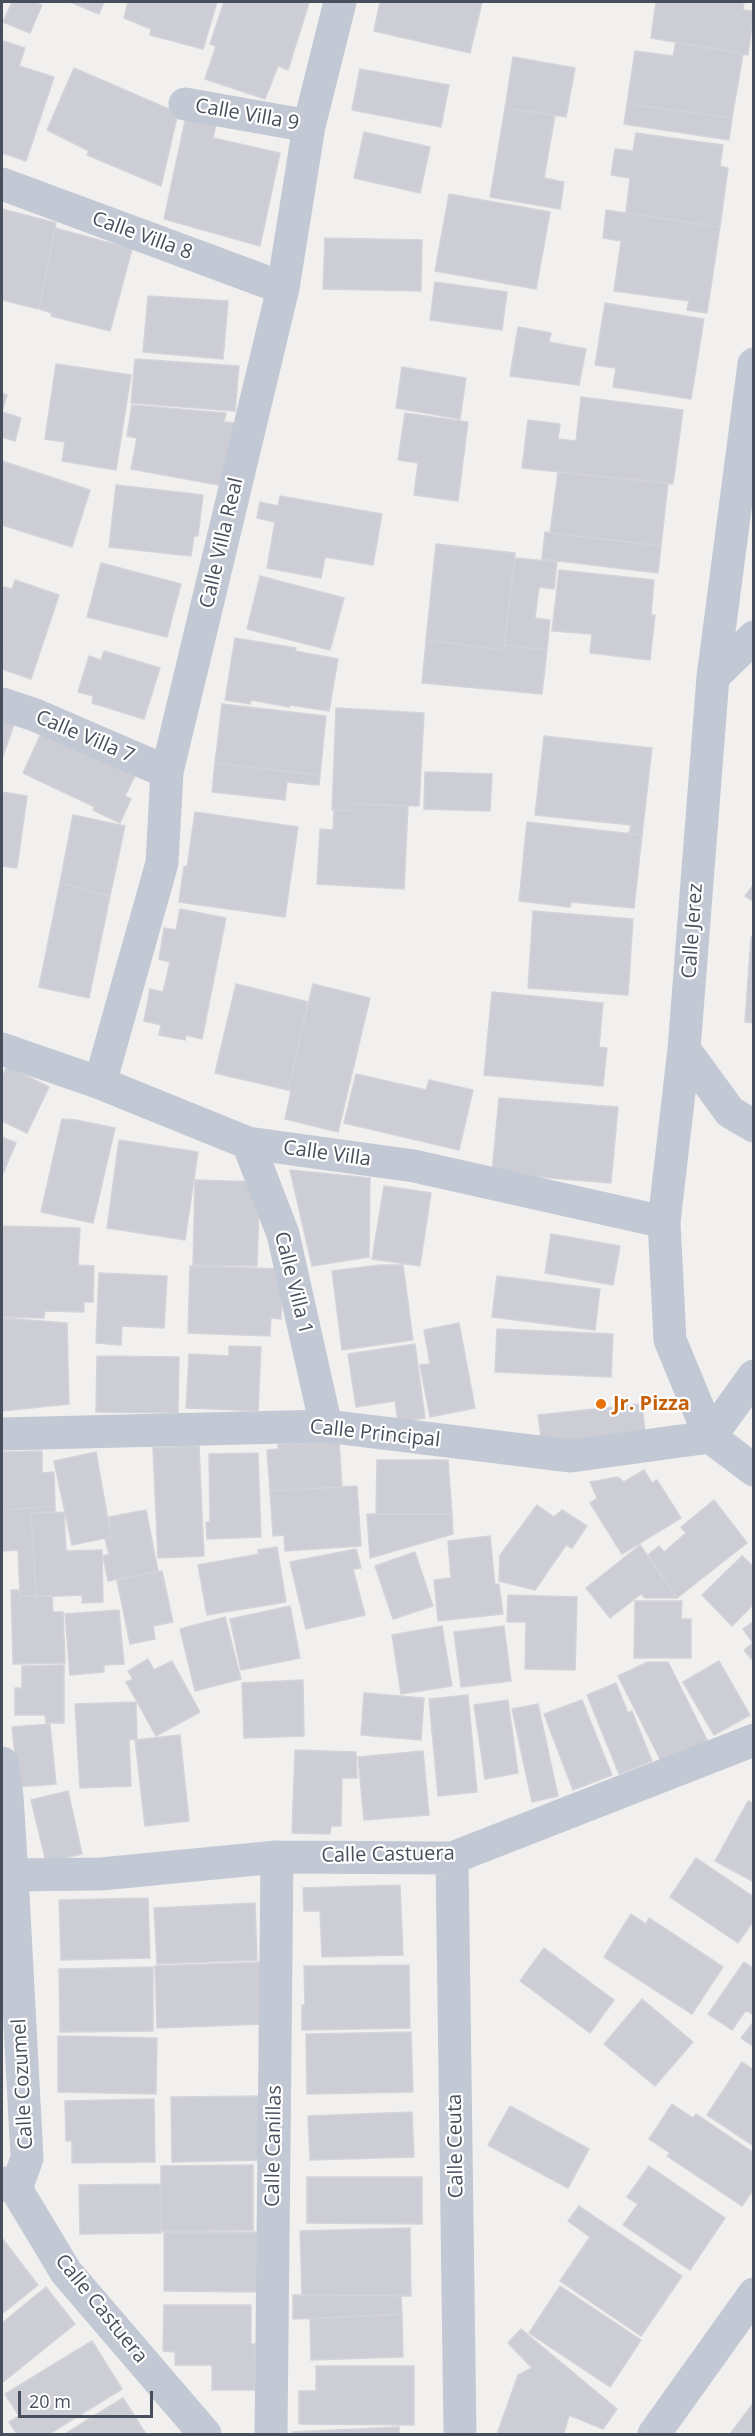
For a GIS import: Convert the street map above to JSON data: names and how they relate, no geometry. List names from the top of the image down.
{
  "streets": {
    "street": [
      "Calle Villa 9",
      "Calle Villa 8",
      "Calle Villa Real",
      "Calle Villa 7",
      "Calle Jerez",
      "Calle Villa",
      "Calle Villa 1",
      "Calle Principal",
      "Calle Castuera",
      "Calle Cozumel",
      "Calle Canillas",
      "Calle Ceuta"
    ]
  },
  "crossings": [
    ["Calle Villa 9", "Calle Villa Real"],
    ["Calle Villa 8", "Calle Villa Real"],
    ["Calle Villa Real", "Calle Villa 7"],
    ["Calle Villa Real", "Calle Villa"],
    ["Calle Jerez", "Calle Villa"],
    ["Calle Jerez", "Calle Principal"],
    ["Calle Villa", "Calle Villa 1"],
    ["Calle Villa 1", "Calle Principal"],
    ["Calle Castuera", "Calle Cozumel"],
    ["Calle Castuera", "Calle Canillas"],
    ["Calle Castuera", "Calle Ceuta"]
  ],
  "places": ["Jr. Pizza"],
  "scale_bar": "20 m"
}
